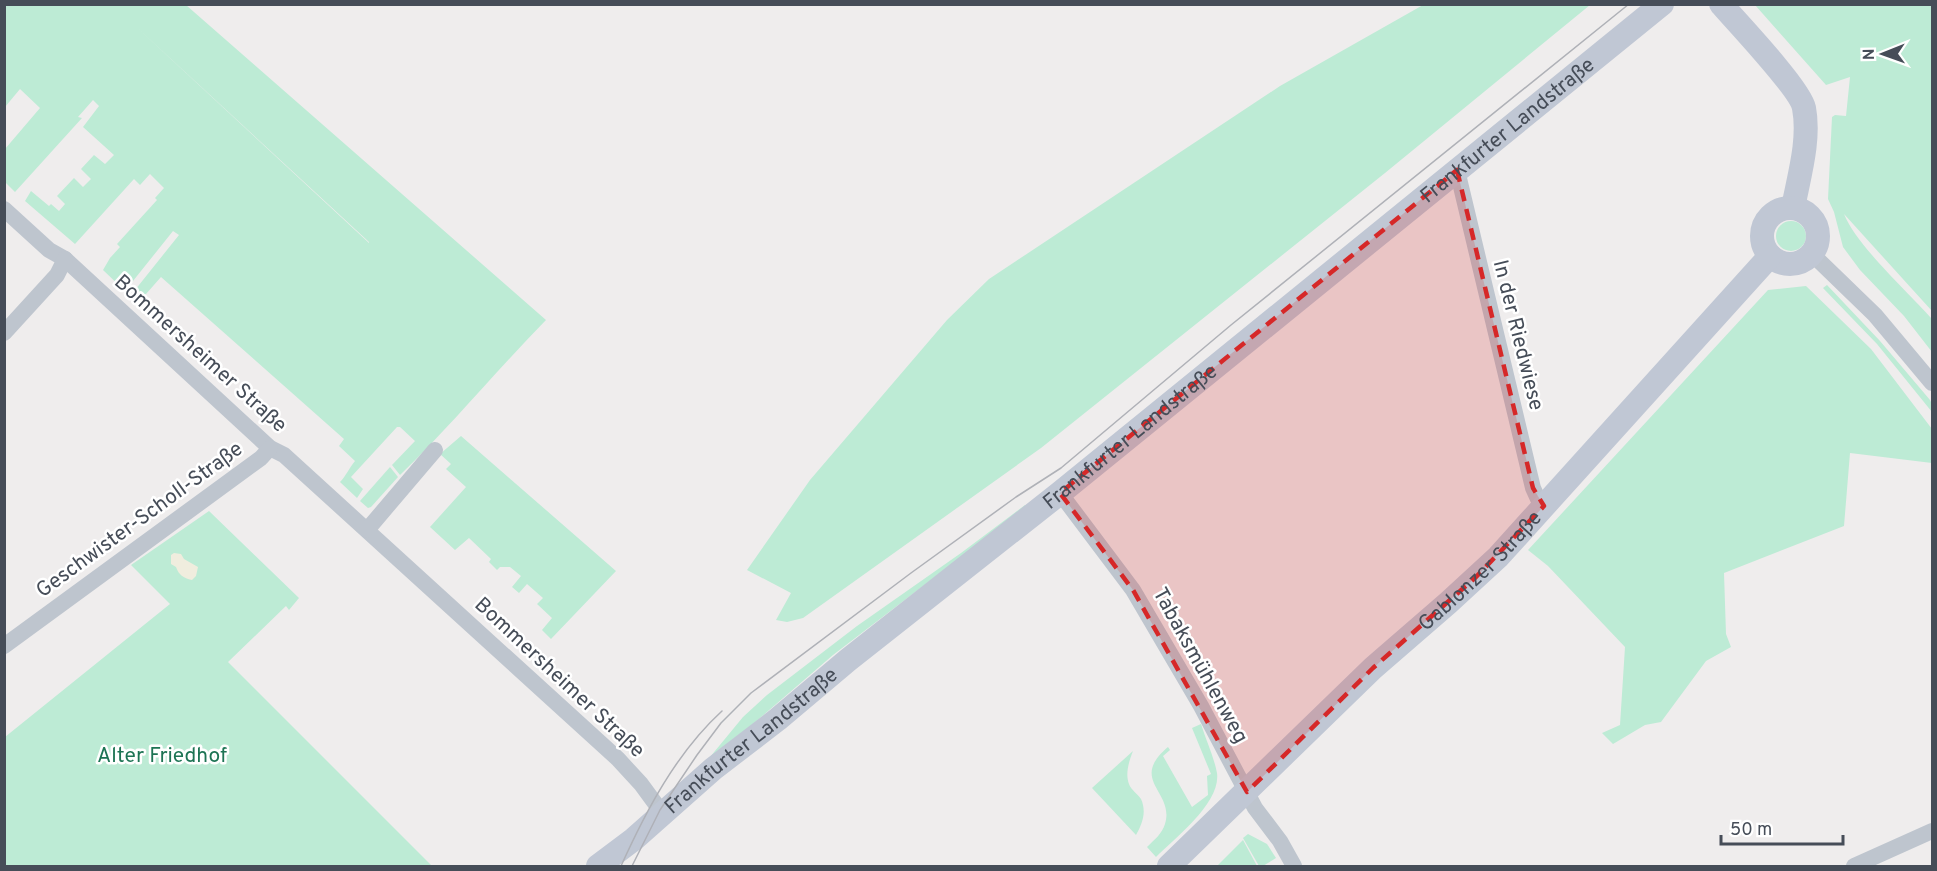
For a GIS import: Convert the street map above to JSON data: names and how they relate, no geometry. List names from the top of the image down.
{
  "streets": {
    "main road": ["Frankfurter Landstraße", "Gablonzer Straße"],
    "street": [
      "In der Riedwiese",
      "Bommersheimer Straße",
      "Geschwister-Scholl-Straße",
      "Tabaksmühlenweg"
    ]
  },
  "crossings": [
    ["Frankfurter Landstraße", "In der Riedwiese"],
    ["Frankfurter Landstraße", "Bommersheimer Straße"],
    ["Frankfurter Landstraße", "Tabaksmühlenweg"],
    ["In der Riedwiese", "Gablonzer Straße"],
    ["Bommersheimer Straße", "Geschwister-Scholl-Straße"],
    ["Gablonzer Straße", "Tabaksmühlenweg"]
  ],
  "parks": ["Alter Friedhof"],
  "scale_bar": "50 m",
  "north": "left"
}
